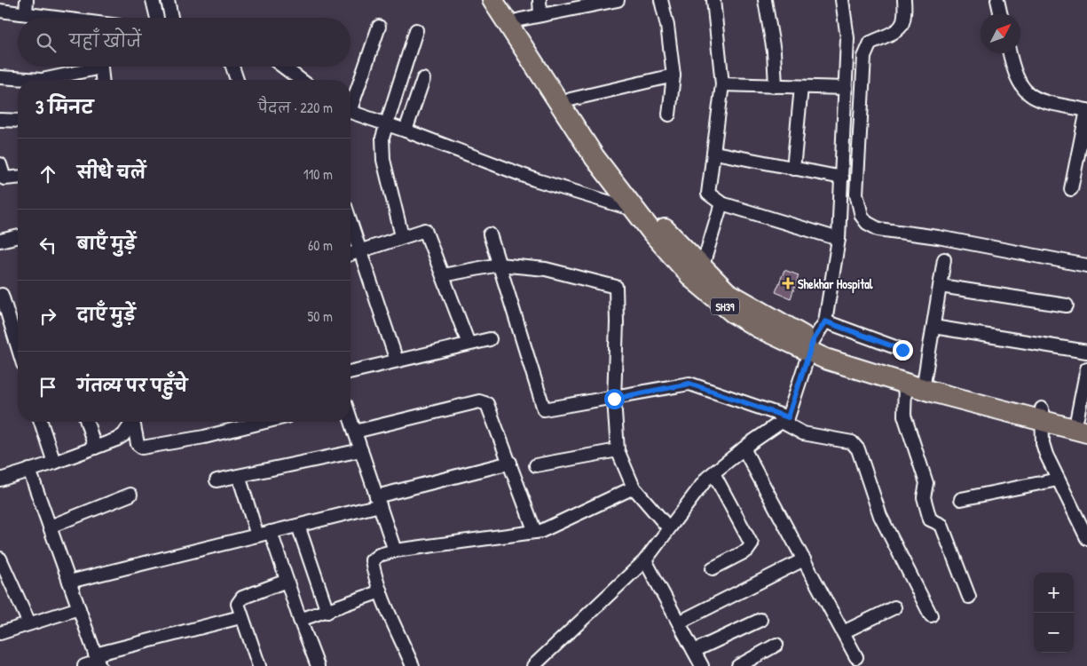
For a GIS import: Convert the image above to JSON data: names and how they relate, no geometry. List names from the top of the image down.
{
  "streets": {
    "main road": ["SH39"]
  },
  "places": {
    "health": ["Shekhar Hospital"]
  },
  "north": "top right",
  "page": {
    "search": "यहाँ खोजें",
    "heading": ["3 मिनट", "पैदल · 220 m"],
    "list": [
      ["सीधे चलें", "110 m"],
      ["बाएँ मुड़ें", "60 m"],
      ["दाएँ मुड़ें", "50 m"],
      "गंतव्य पर पहुँचे"
    ],
    "map_buttons": ["+", "−"]
  }
}
